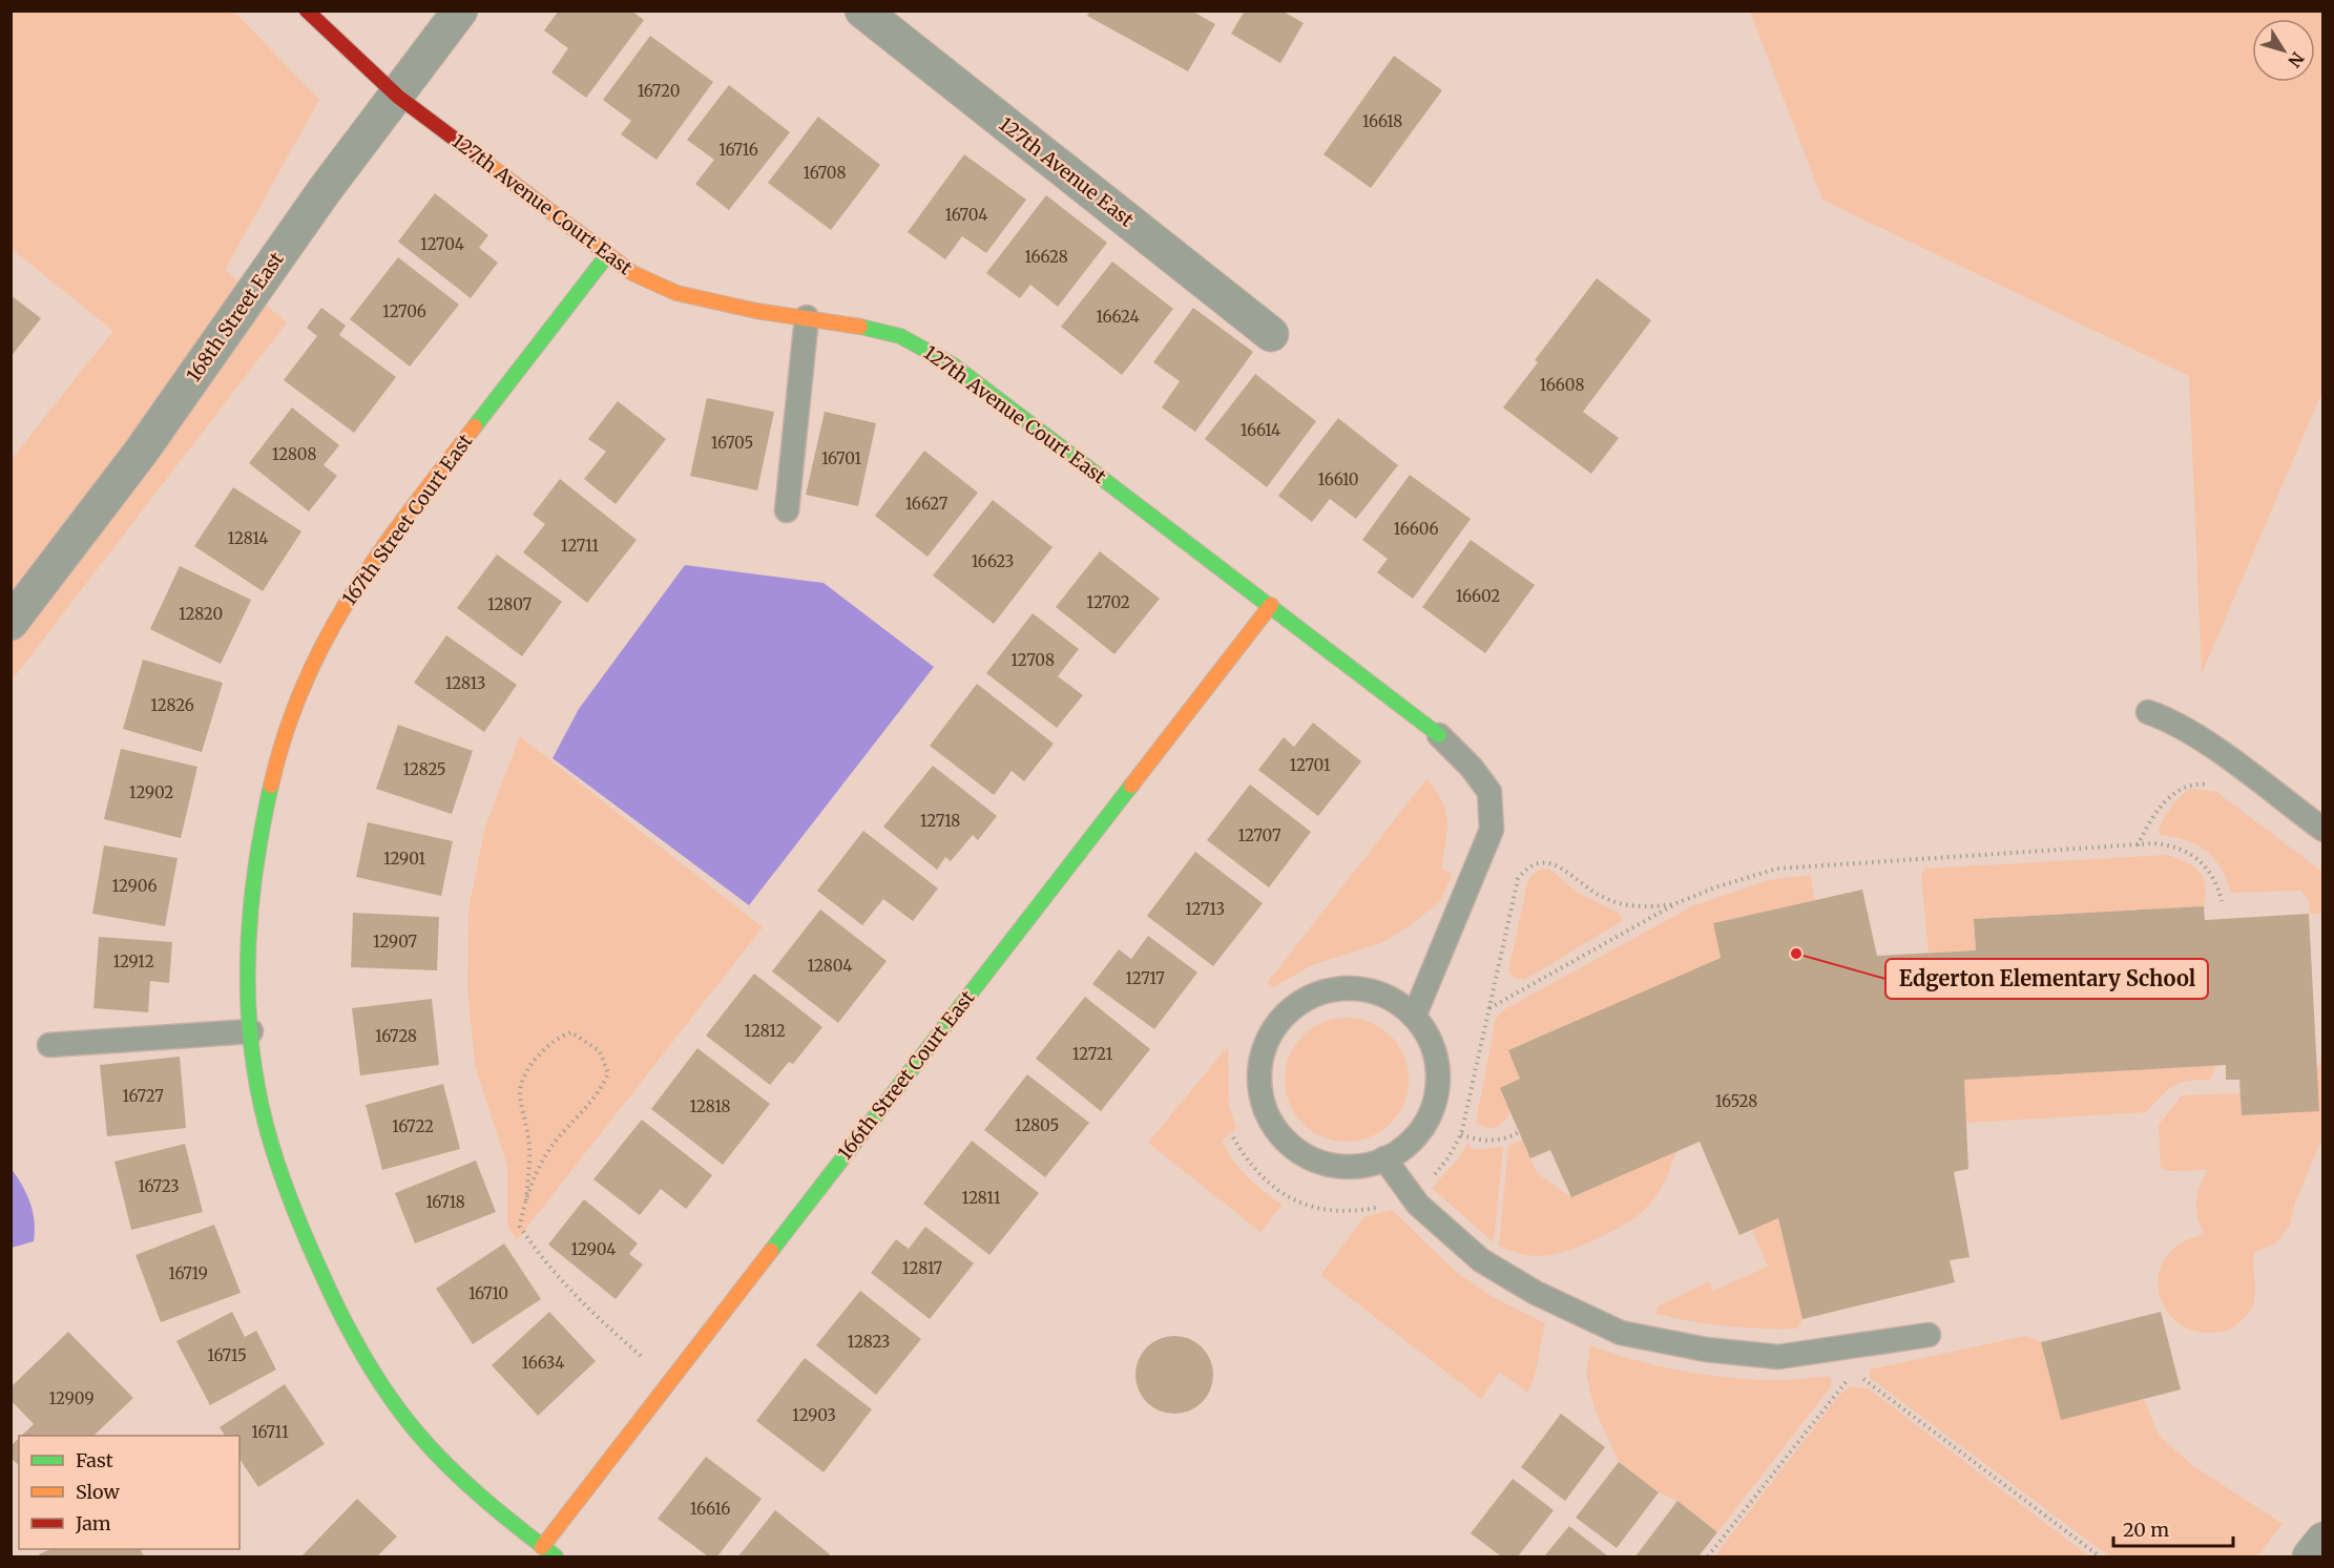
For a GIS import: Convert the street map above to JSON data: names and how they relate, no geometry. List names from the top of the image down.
{
  "streets": {
    "street": [
      "127th Avenue East",
      "127th Avenue Court East",
      "168th Street East",
      "167th Street Court East",
      "166th Street Court East"
    ]
  },
  "crossings": [
    ["127th Avenue Court East", "168th Street East"],
    ["127th Avenue Court East", "167th Street Court East"],
    ["127th Avenue Court East", "166th Street Court East"],
    ["167th Street Court East", "166th Street Court East"]
  ],
  "places": ["Edgerton Elementary School"],
  "house_numbers": [
    "16720",
    "16618",
    "16716",
    "16708",
    "16704",
    "12704",
    "16628",
    "12706",
    "16624",
    "16608",
    "16614",
    "16705",
    "12808",
    "16701",
    "16610",
    "16627",
    "16606",
    "12814",
    "12711",
    "16623",
    "16602",
    "12702",
    "12807",
    "12820",
    "12708",
    "12813",
    "12826",
    "12701",
    "12825",
    "12902",
    "12718",
    "12707",
    "12901",
    "12906",
    "12713",
    "12907",
    "12912",
    "12804",
    "12717",
    "12812",
    "16728",
    "12721",
    "16727",
    "16528",
    "12818",
    "12805",
    "16722",
    "16723",
    "12811",
    "16718",
    "12904",
    "12817",
    "16719",
    "16710",
    "12823",
    "16715",
    "16634",
    "12909",
    "12903",
    "16711",
    "16616"
  ],
  "legend": ["Fast", "Slow", "Jam"],
  "scale_bar": "20 m",
  "north": "bottom right"
}
